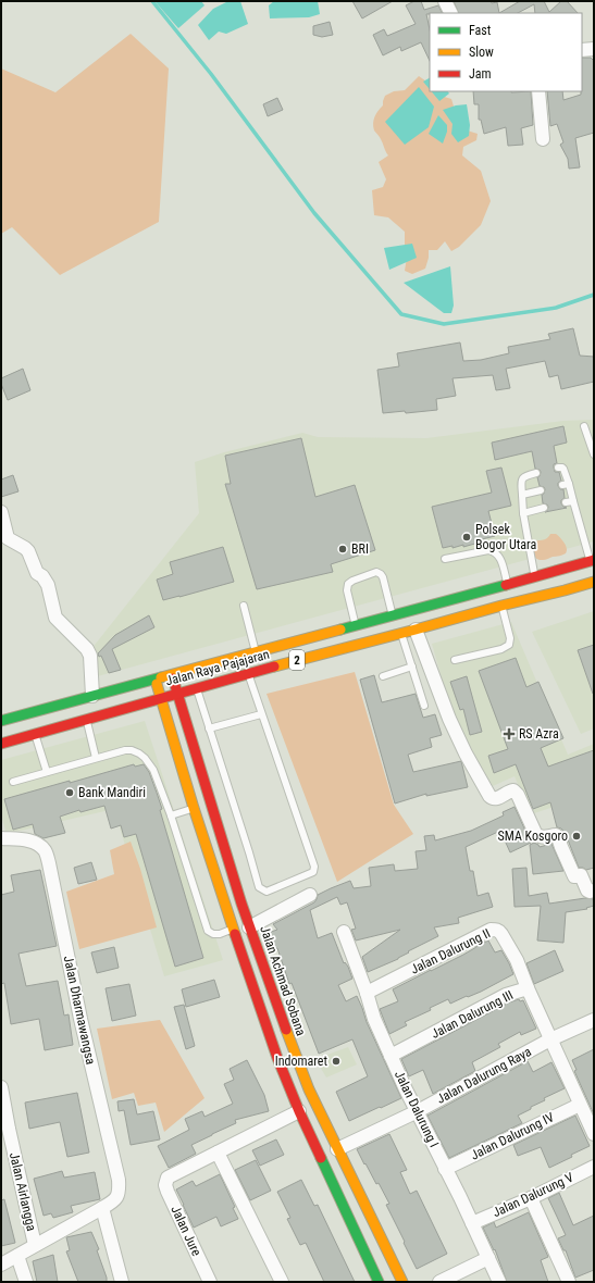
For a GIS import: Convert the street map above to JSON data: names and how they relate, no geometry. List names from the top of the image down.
{
  "streets": {
    "main road": ["2", "Jalan Raya Pajajaran", "Jalan Achmad Sobana"],
    "street": [
      "Jalan Dalurung II",
      "Jalan Dharmawangsa",
      "Jalan Dalurung III",
      "Jalan Dalurung Raya",
      "Jalan Dalurung I",
      "Jalan Dalurung IV",
      "Jalan Airlangga",
      "Jalan Dalurung V",
      "Jalan Jure"
    ]
  },
  "crossings": [
    ["Jalan Raya Pajajaran", "Jalan Achmad Sobana"],
    ["Jalan Dalurung II", "Jalan Dalurung III"],
    ["Jalan Dalurung II", "Jalan Dalurung I"],
    ["Jalan Achmad Sobana", "Jalan Dalurung Raya"],
    ["Jalan Dalurung III", "Jalan Dalurung Raya"],
    ["Jalan Dalurung III", "Jalan Dalurung I"],
    ["Jalan Dalurung Raya", "Jalan Dalurung I"],
    ["Jalan Dalurung I", "Jalan Dalurung IV"],
    ["Jalan Dalurung I", "Jalan Dalurung V"]
  ],
  "places": {
    "other": [
      "Polsek Bogor Utara",
      "BRI",
      "Bank Mandiri",
      "SMA Kosgoro",
      "Indomaret"
    ],
    "health": ["RS Azra"]
  },
  "legend": ["Fast", "Slow", "Jam"]
}
